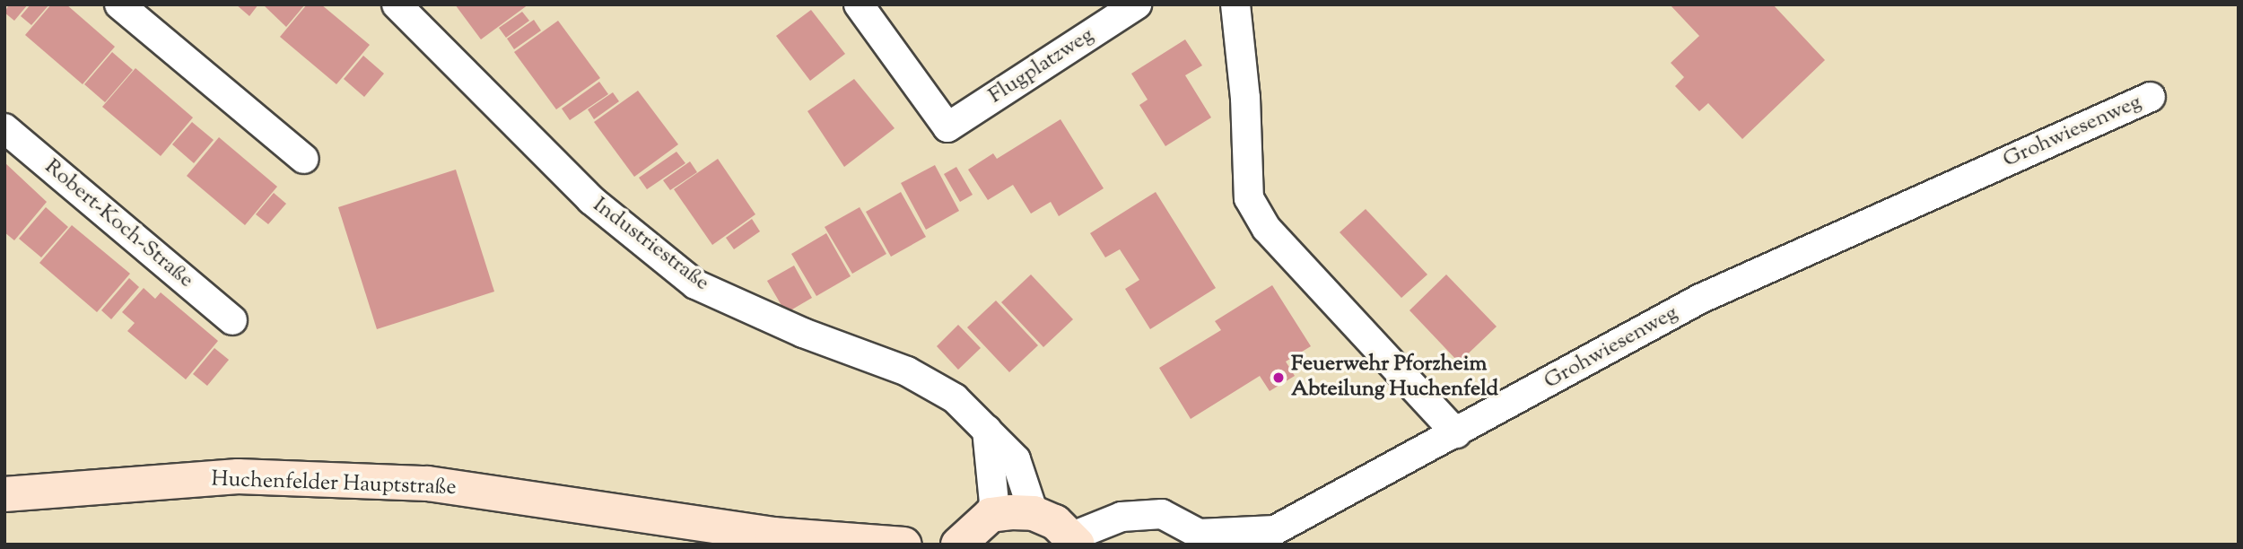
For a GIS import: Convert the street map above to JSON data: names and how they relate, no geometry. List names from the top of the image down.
{
  "streets": {
    "main road": ["Huchenfelder Hauptstraße"],
    "street": [
      "Flugplatzweg",
      "Grohwiesenweg",
      "Robert-Koch-Straße",
      "Industriestraße"
    ]
  },
  "places": ["Feuerwehr Pforzheim Abteilung Huchenfeld"]
}
